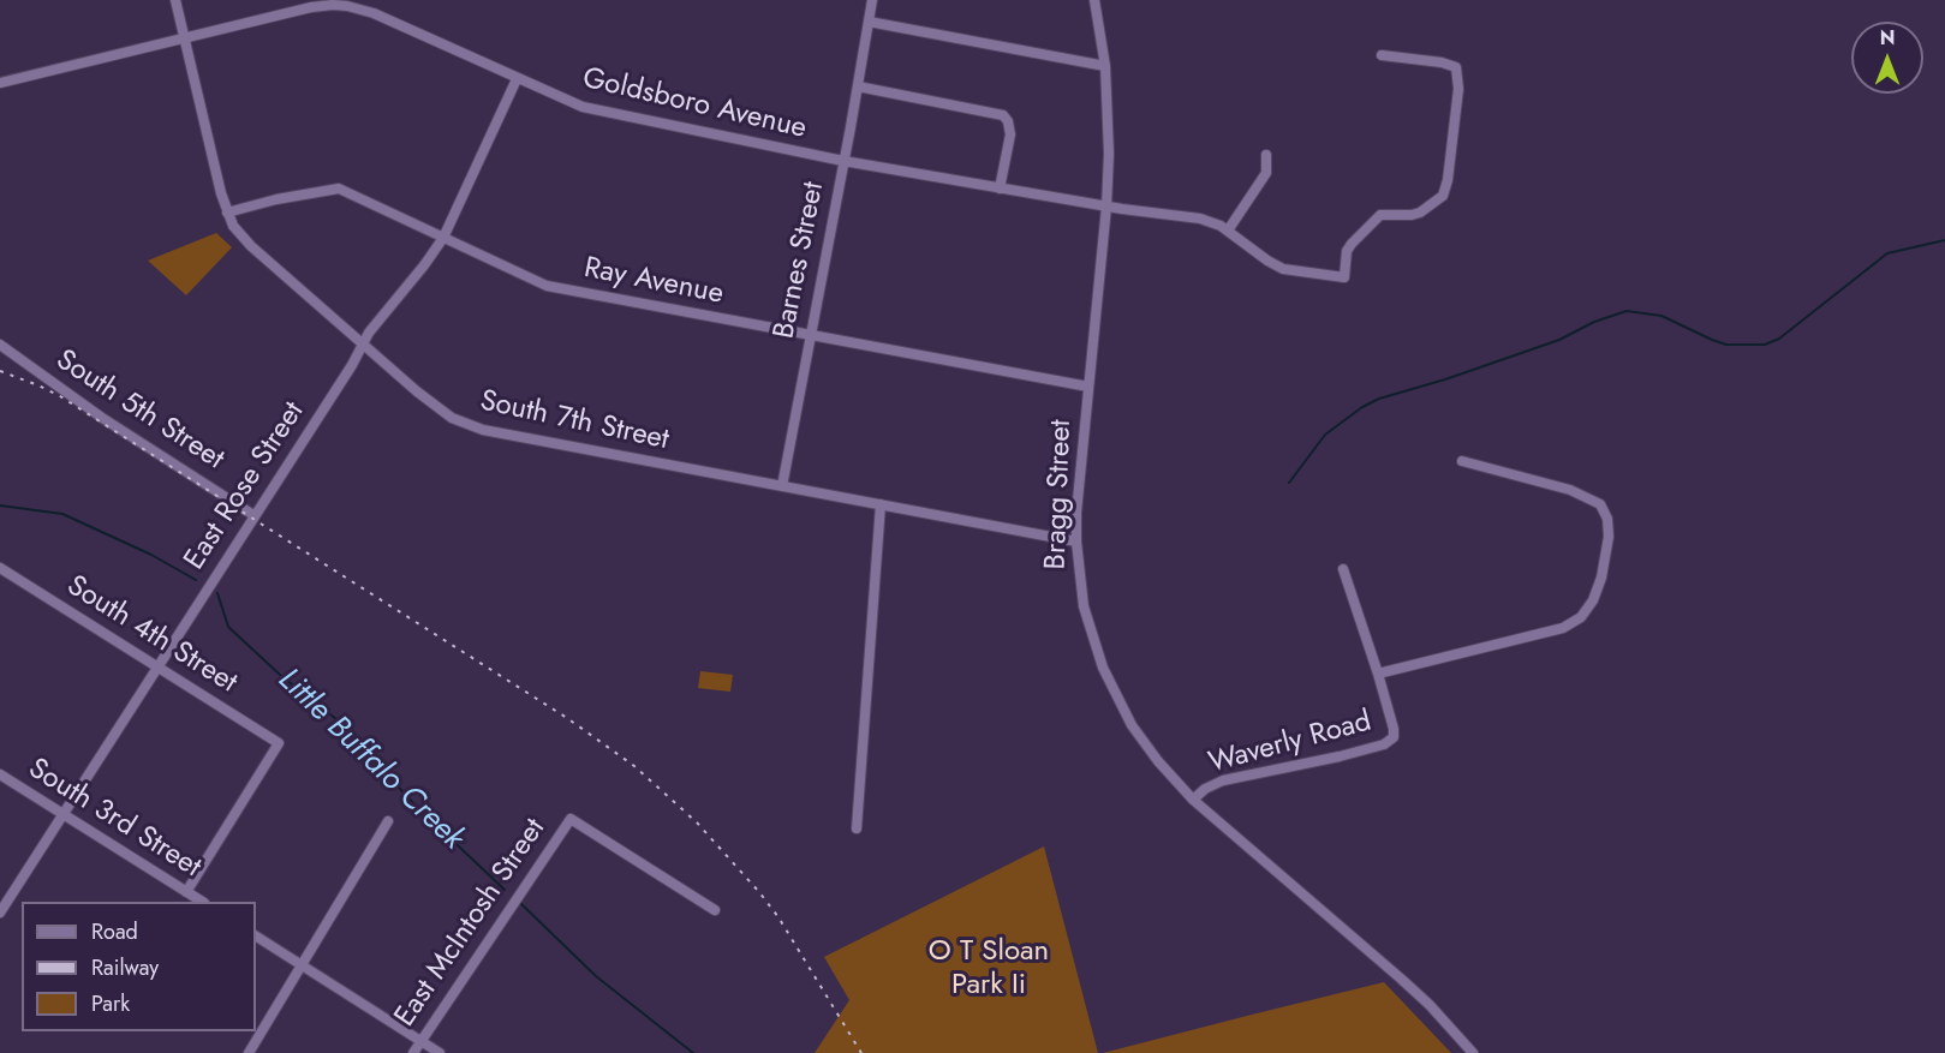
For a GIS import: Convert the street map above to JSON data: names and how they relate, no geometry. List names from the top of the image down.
{
  "streets": {
    "street": [
      "Goldsboro Avenue",
      "Barnes Street",
      "Ray Avenue",
      "South 5th Street",
      "South 7th Street",
      "East Rose Street",
      "Bragg Street",
      "South 4th Street",
      "Waverly Road",
      "South 3rd Street",
      "East McIntosh Street"
    ]
  },
  "crossings": [
    ["Goldsboro Avenue", "Barnes Street"],
    ["Goldsboro Avenue", "South 7th Street"],
    ["Goldsboro Avenue", "East Rose Street"],
    ["Goldsboro Avenue", "Bragg Street"],
    ["Barnes Street", "Ray Avenue"],
    ["Barnes Street", "South 7th Street"],
    ["Ray Avenue", "South 7th Street"],
    ["Ray Avenue", "East Rose Street"],
    ["Ray Avenue", "Bragg Street"],
    ["South 5th Street", "East Rose Street"],
    ["South 7th Street", "East Rose Street"],
    ["South 7th Street", "Bragg Street"],
    ["East Rose Street", "South 4th Street"],
    ["East Rose Street", "South 3rd Street"],
    ["Bragg Street", "Waverly Road"],
    ["South 4th Street", "South 3rd Street"]
  ],
  "water": ["Little Buffalo Creek"],
  "parks": ["O T Sloan Park Ii"],
  "legend": ["Road", "Railway", "Park"],
  "north": "top"
}
